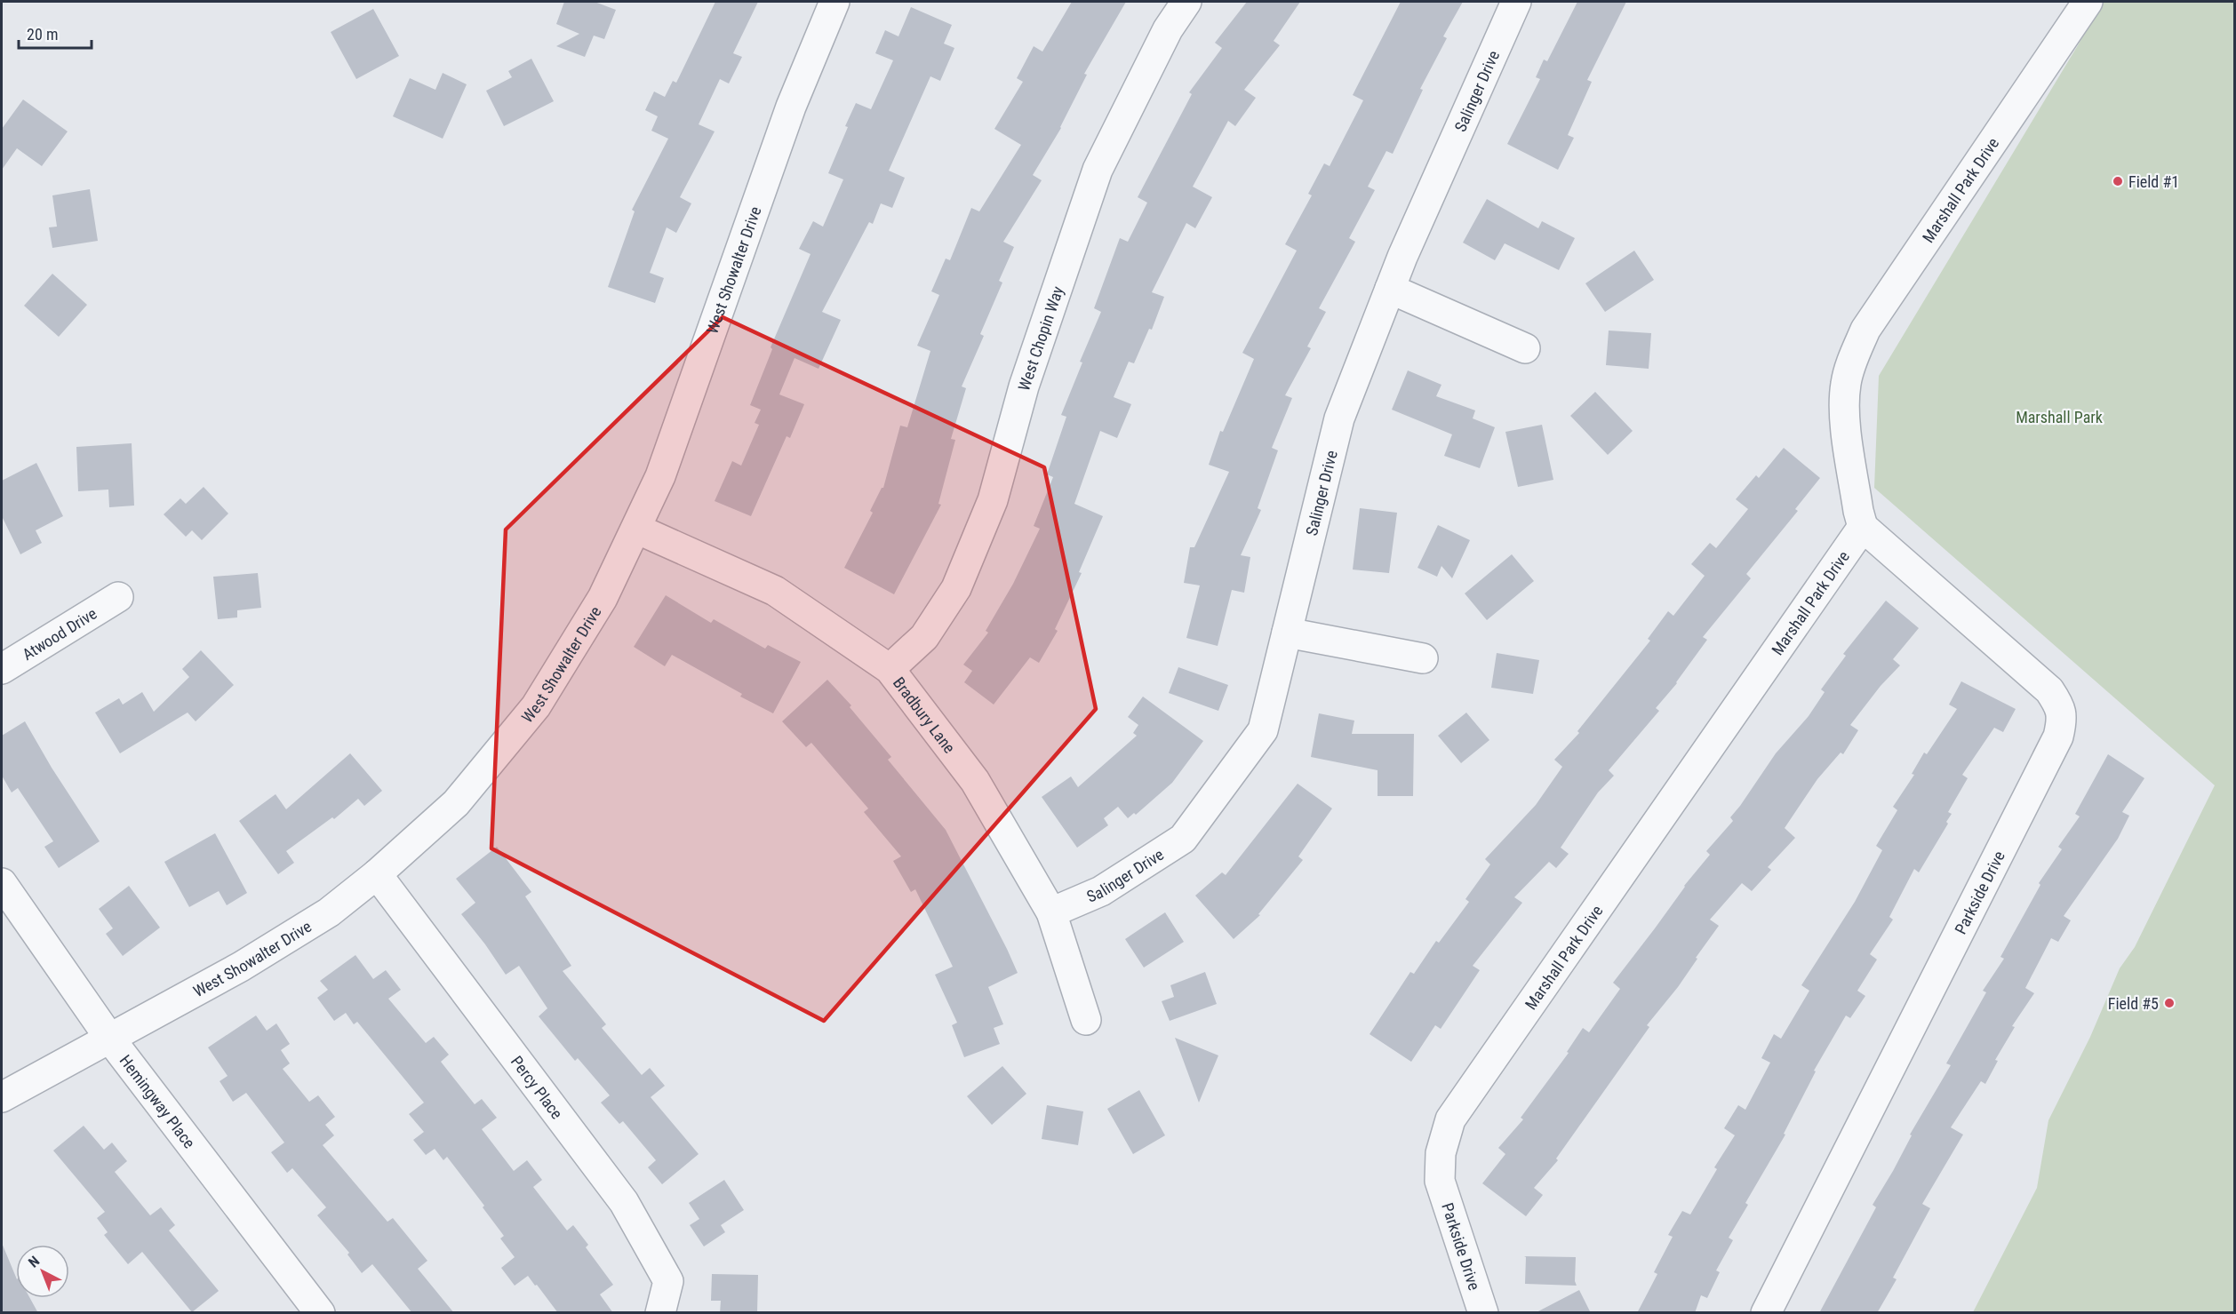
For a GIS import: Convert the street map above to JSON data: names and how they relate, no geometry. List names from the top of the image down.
{
  "streets": {
    "street": [
      "Salinger Drive",
      "Marshall Park Drive",
      "West Showalter Drive",
      "West Chopin Way",
      "Atwood Drive",
      "Bradbury Lane",
      "Parkside Drive",
      "Percy Place",
      "Hemingway Place"
    ]
  },
  "crossings": [
    ["Salinger Drive", "Bradbury Lane"],
    ["Marshall Park Drive", "Parkside Drive"],
    ["West Showalter Drive", "Bradbury Lane"],
    ["West Showalter Drive", "Percy Place"],
    ["West Showalter Drive", "Hemingway Place"],
    ["West Chopin Way", "Bradbury Lane"]
  ],
  "parks": ["Marshall Park"],
  "places": ["Field #1", "Field #5"],
  "scale_bar": "20 m",
  "north": "top left"
}
